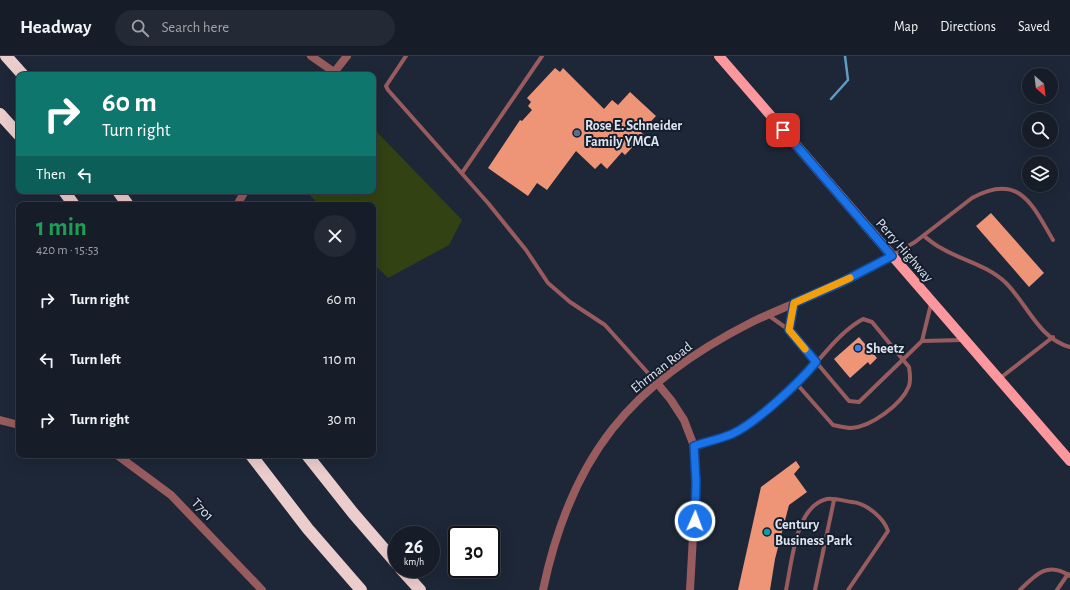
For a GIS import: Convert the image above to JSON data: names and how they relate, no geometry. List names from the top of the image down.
{
  "streets": {
    "main road": ["Perry Highway"],
    "street": ["Ehrman Road", "T701"]
  },
  "crossings": [
    ["Perry Highway", "Ehrman Road"]
  ],
  "places": ["Rose E. Schneider Family YMCA", "Sheetz", "Century Business Park"],
  "north": "bottom right",
  "page": {
    "header": "Headway",
    "search": "Search here",
    "nav": ["Map", "Directions", "Saved"],
    "turn": ["60 m", "Turn right"],
    "then": "Then",
    "heading": ["1 min", "420 m · 15:53"],
    "list": [
      {
        "name": "Turn right",
        "value": "60 m"
      },
      {
        "name": "Turn left",
        "value": "110 m"
      },
      {
        "name": "Turn right",
        "value": "30 m"
      }
    ],
    "speed": "26 km/h",
    "limit": "30"
  }
}
